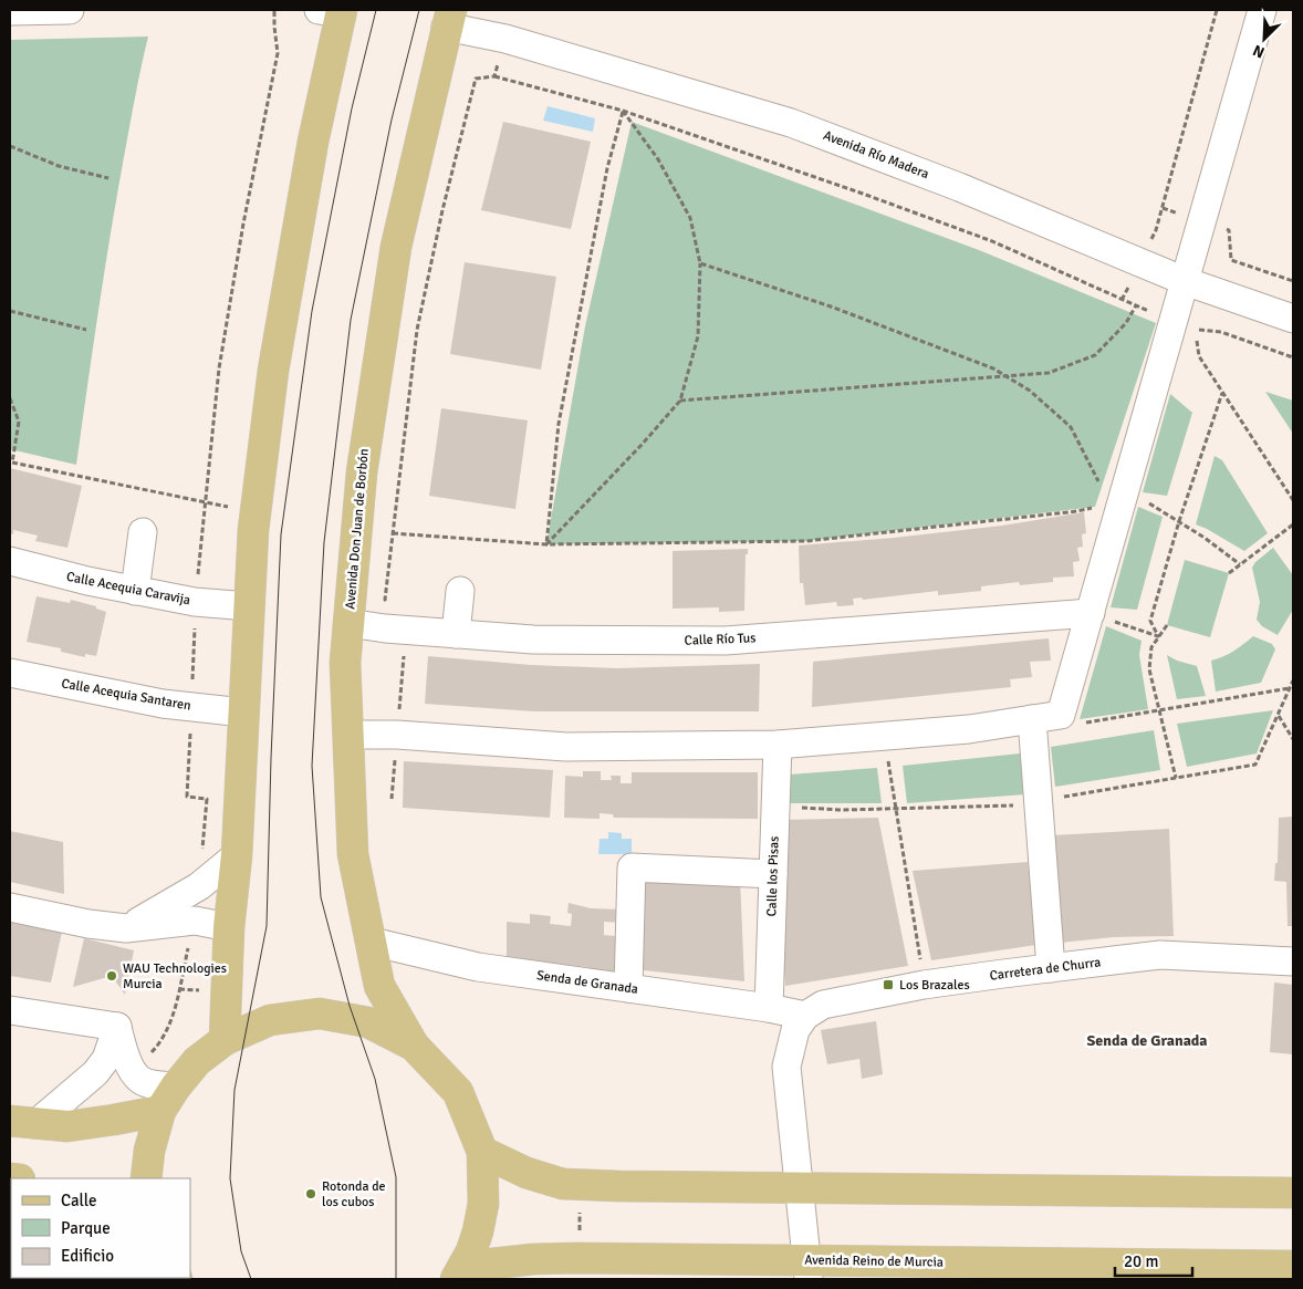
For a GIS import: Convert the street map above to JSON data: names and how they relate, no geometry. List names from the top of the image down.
{
  "streets": {
    "main road": ["Avenida Don Juan de Borbón", "Avenida Reino de Murcia"],
    "street": [
      "Avenida Río Madera",
      "Calle Acequia Caravija",
      "Calle Río Tus",
      "Calle Acequia Santaren",
      "Calle los Pisas",
      "Carretera de Churra",
      "Senda de Granada"
    ]
  },
  "crossings": [
    ["Avenida Río Madera", "Avenida Don Juan de Borbón"],
    ["Avenida Don Juan de Borbón", "Calle Río Tus"],
    ["Avenida Don Juan de Borbón", "Senda de Granada"],
    ["Calle los Pisas", "Senda de Granada"],
    ["Carretera de Churra", "Senda de Granada"]
  ],
  "districts": ["Senda de Granada"],
  "places": {
    "other": ["WAU Technologies Murcia", "Rotonda de los cubos"],
    "transit": ["Los Brazales"]
  },
  "legend": ["Calle", "Parque", "Edificio"],
  "scale_bar": "20 m",
  "north": "bottom left"
}
